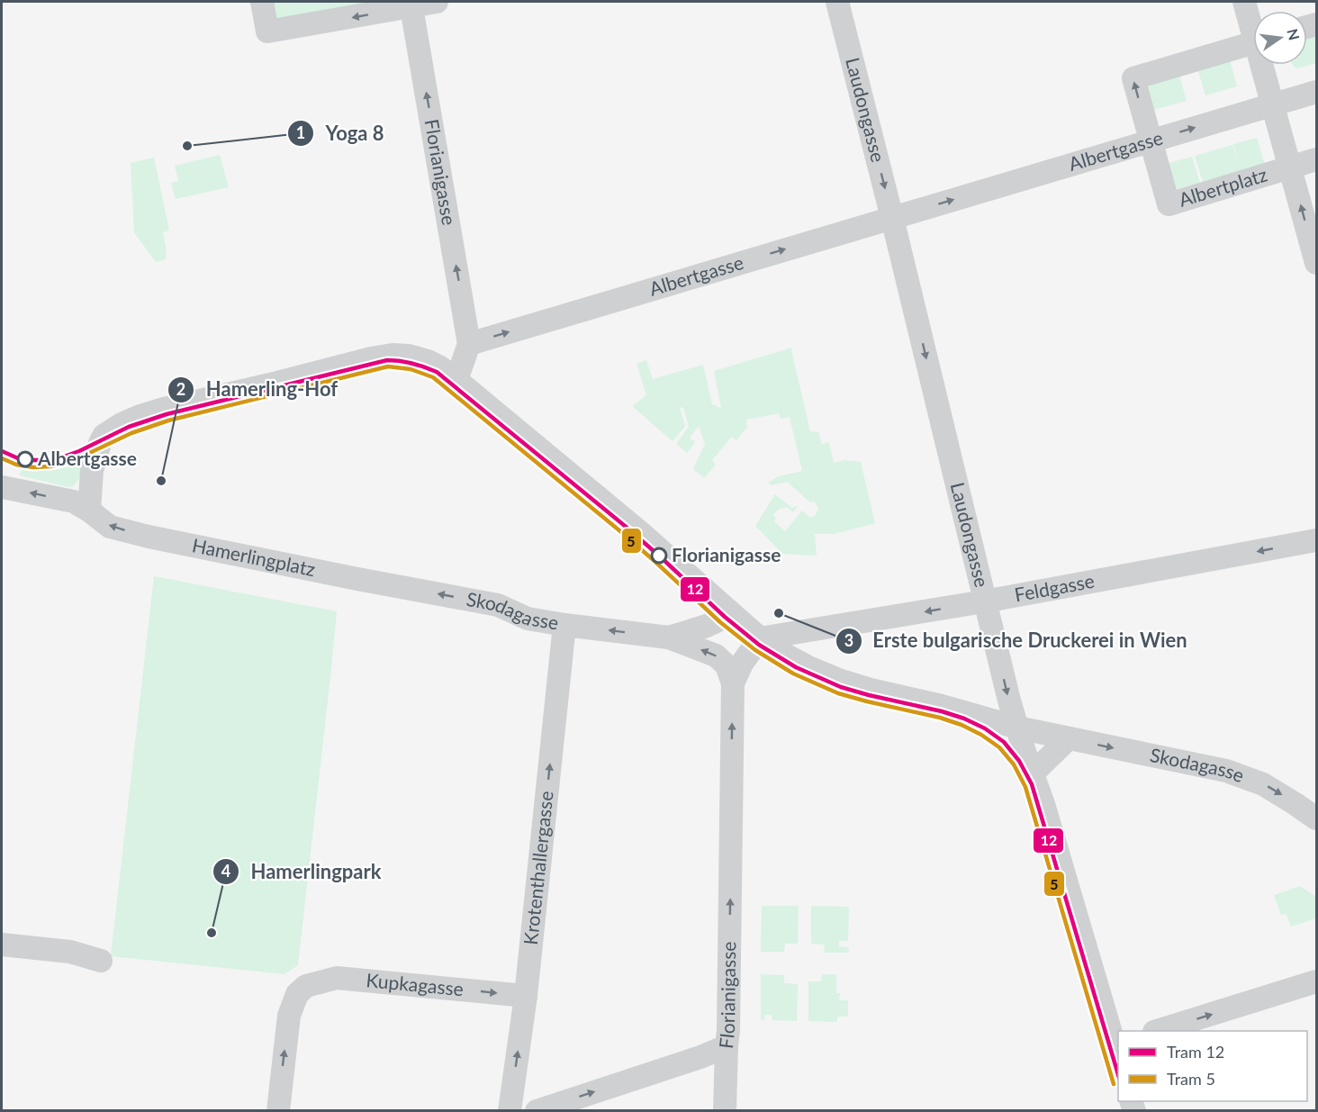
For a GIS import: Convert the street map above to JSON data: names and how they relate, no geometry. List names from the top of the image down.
{
  "streets": {
    "street": [
      "Laudongasse",
      "Albertgasse",
      "Florianigasse",
      "Albertplatz",
      "Hamerlingplatz",
      "Feldgasse",
      "Skodagasse",
      "Krotenthallergasse",
      "Kupkagasse"
    ]
  },
  "crossings": [
    ["Laudongasse", "Albertgasse"],
    ["Laudongasse", "Feldgasse"],
    ["Laudongasse", "Skodagasse"],
    ["Albertgasse", "Florianigasse"],
    ["Albertgasse", "Albertplatz"],
    ["Florianigasse", "Feldgasse"],
    ["Florianigasse", "Skodagasse"],
    ["Hamerlingplatz", "Skodagasse"],
    ["Feldgasse", "Skodagasse"],
    ["Skodagasse", "Krotenthallergasse"],
    ["Krotenthallergasse", "Kupkagasse"]
  ],
  "one_way": [
    "Laudongasse",
    "Albertgasse",
    "Florianigasse",
    "Hamerlingplatz",
    "Feldgasse",
    "Krotenthallergasse"
  ],
  "places": [
    "Yoga 8",
    "Albertgasse",
    "Hamerling-Hof",
    "Florianigasse",
    "Erste bulgarische Druckerei in Wien",
    "Hamerlingpark"
  ],
  "lines": ["tram line 12", "tram line 5"],
  "legend": ["Tram 12", "Tram 5"],
  "north": "right"
}
